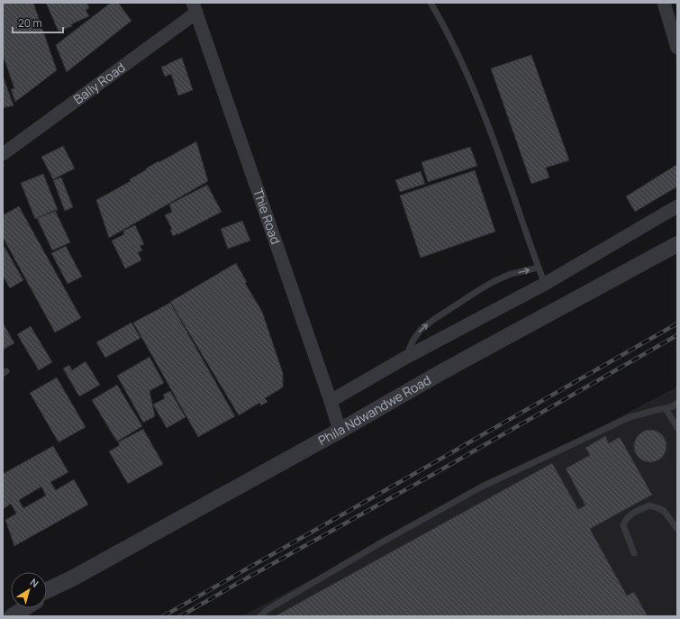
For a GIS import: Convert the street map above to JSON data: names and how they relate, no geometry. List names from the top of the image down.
{
  "streets": {
    "street": ["Bally Road", "Thie Road", "Phila Ndwandwe Road"]
  },
  "crossings": [
    ["Bally Road", "Thie Road"],
    ["Thie Road", "Phila Ndwandwe Road"]
  ],
  "scale_bar": "20 m",
  "north": "top right"
}
